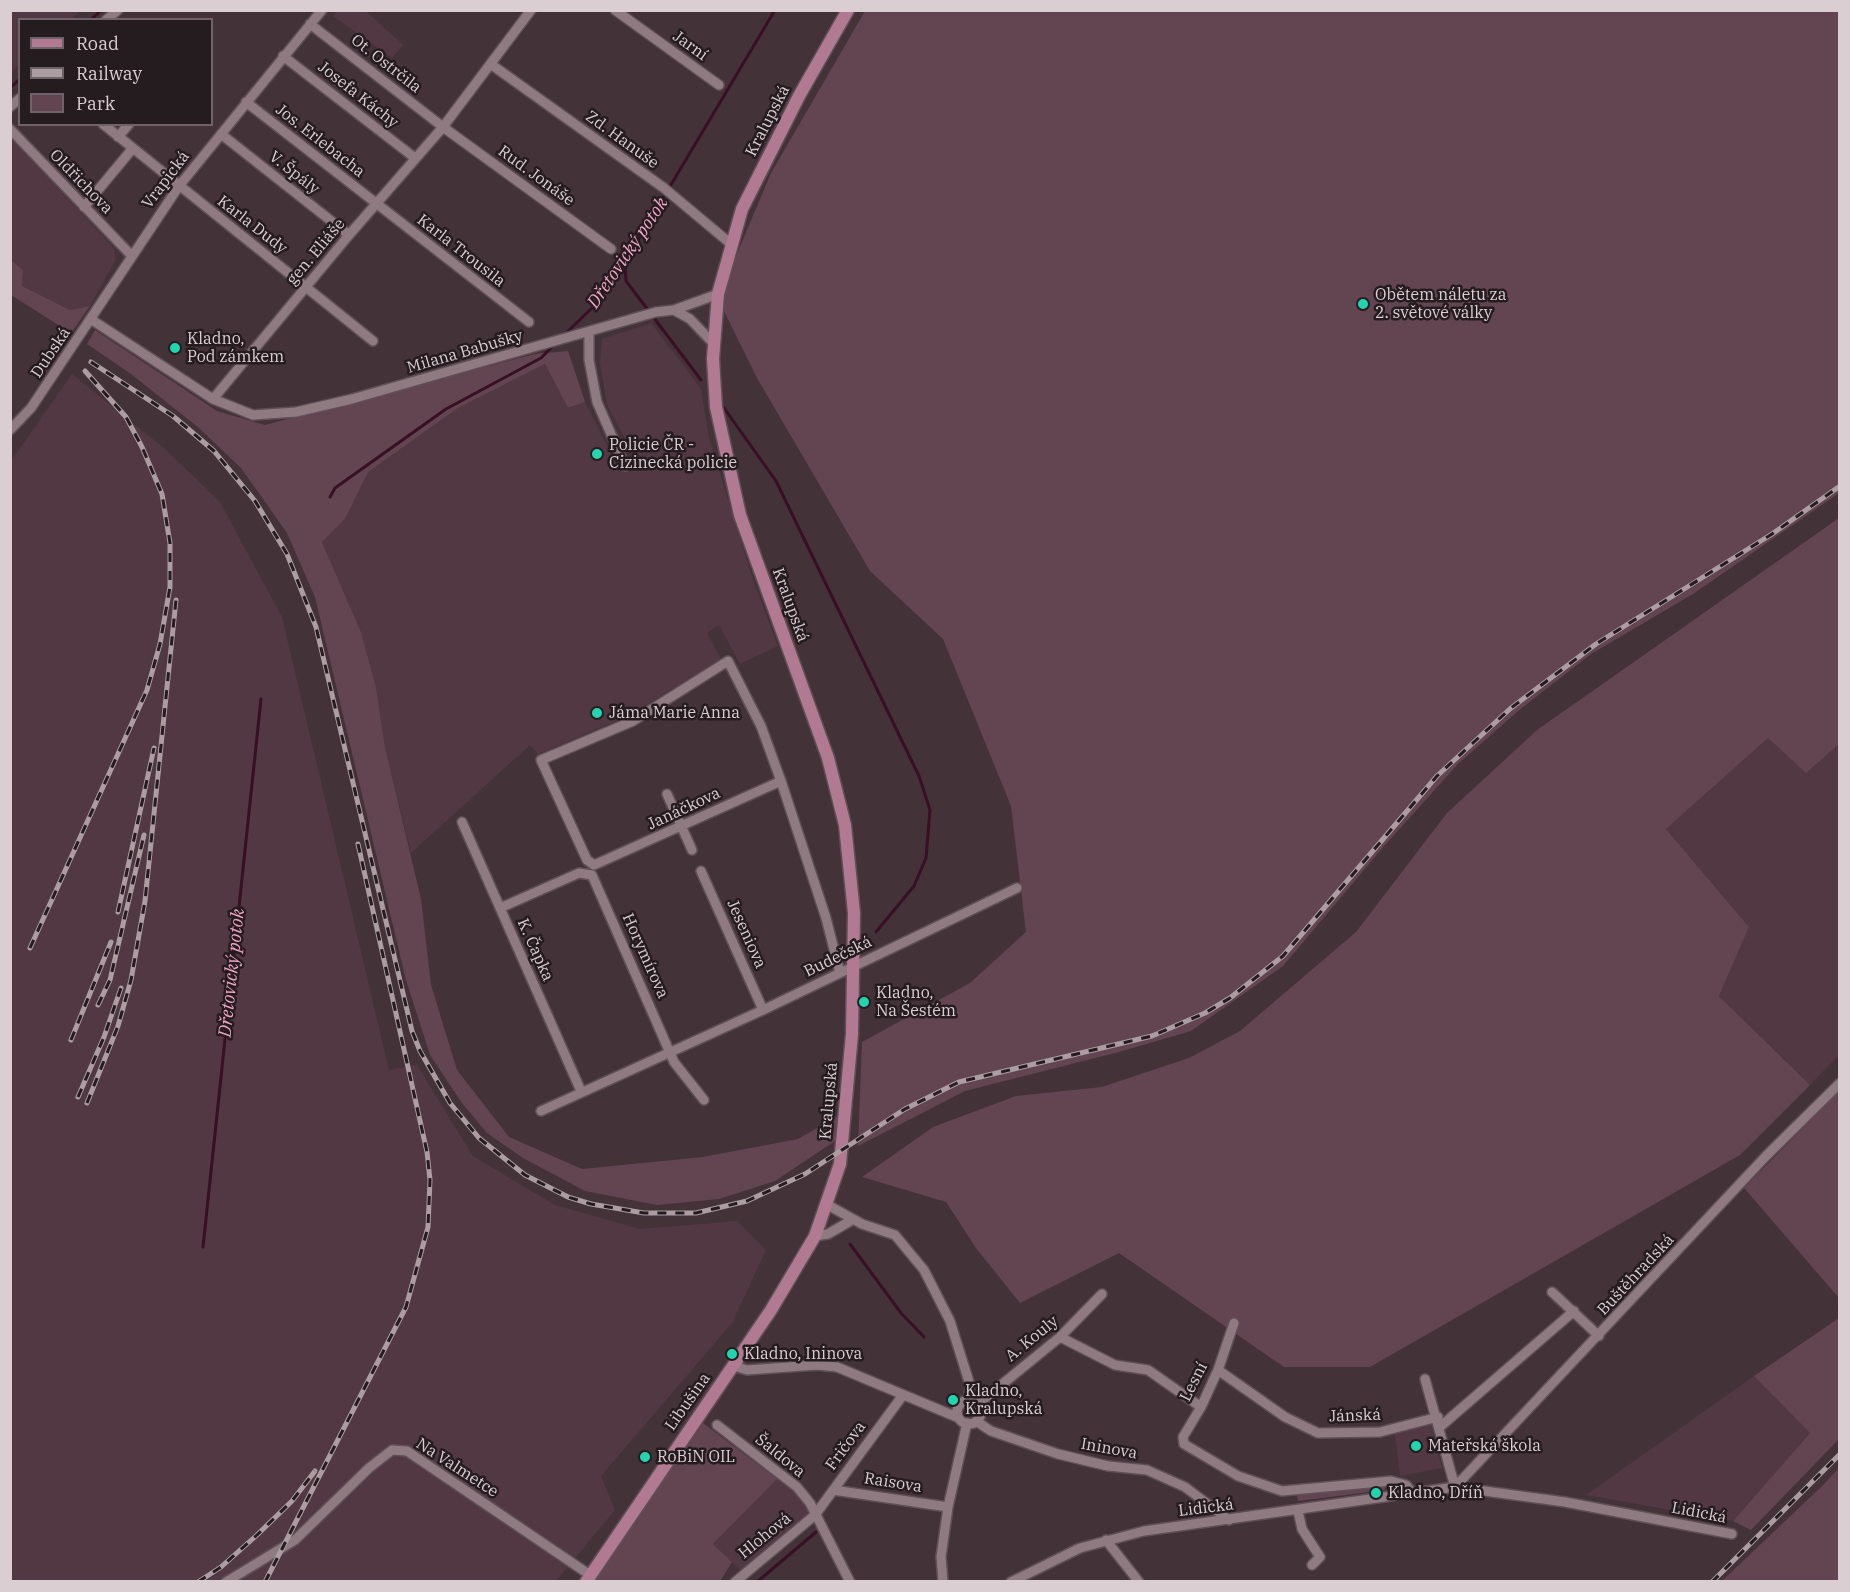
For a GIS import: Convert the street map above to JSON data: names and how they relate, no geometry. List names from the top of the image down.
{
  "streets": {
    "main road": ["Kralupská", "Libušina"],
    "street": [
      "Jarní",
      "Ot. Ostrčila",
      "Josefa Káchy",
      "Zd. Hanuše",
      "Jos. Erlebacha",
      "V. Špály",
      "Rud. Jonáše",
      "Vrapická",
      "Oldřichova",
      "Karla Dudy",
      "Karla Trousila",
      "gen. Eliáše",
      "Milana Babušky",
      "Dubská",
      "Janáčkova",
      "Jeseniova",
      "K. Čapka",
      "Horymírova",
      "Budečská",
      "Buštěhradská",
      "A. Kouly",
      "Lesní",
      "Jánská",
      "Fričova",
      "Ininova",
      "Šaldova",
      "Na Valmetce",
      "Raisova",
      "Lidická",
      "Hlohová"
    ]
  },
  "crossings": [
    ["Ot. Ostrčila", "Rud. Jonáše"],
    ["Ot. Ostrčila", "Vrapická"],
    ["Ot. Ostrčila", "gen. Eliáše"],
    ["Josefa Káchy", "Vrapická"],
    ["Josefa Káchy", "gen. Eliáše"],
    ["Kralupská", "Zd. Hanuše"],
    ["Kralupská", "Milana Babušky"],
    ["Kralupská", "Budečská"],
    ["Kralupská", "Libušina"],
    ["Zd. Hanuše", "gen. Eliáše"],
    ["Jos. Erlebacha", "Vrapická"],
    ["Jos. Erlebacha", "Karla Trousila"],
    ["Jos. Erlebacha", "gen. Eliáše"],
    ["V. Špály", "Vrapická"],
    ["V. Špály", "gen. Eliáše"],
    ["Rud. Jonáše", "gen. Eliáše"],
    ["Vrapická", "Oldřichova"],
    ["Vrapická", "Karla Dudy"],
    ["Vrapická", "Dubská"],
    ["Karla Dudy", "gen. Eliáše"],
    ["Karla Trousila", "gen. Eliáše"],
    ["gen. Eliáše", "Milana Babušky"],
    ["Jeseniova", "Budečská"],
    ["K. Čapka", "Horymírova"],
    ["K. Čapka", "Budečská"],
    ["Horymírova", "Budečská"],
    ["Buštěhradská", "Lidická"],
    ["Lesní", "Jánská"],
    ["Lesní", "Lidická"],
    ["Libušina", "Ininova"],
    ["Libušina", "Na Valmetce"],
    ["Fričova", "Ininova"],
    ["Fričova", "Šaldova"],
    ["Fričova", "Raisova"],
    ["Fričova", "Hlohová"],
    ["Ininova", "Lidická"],
    ["Šaldova", "Hlohová"]
  ],
  "water": ["Dřetovický potok"],
  "places": [
    "Obětem náletu za 2. světové války",
    "Kladno, Pod zámkem",
    "Policie ČR - Cizinecká policie",
    "Jáma Marie Anna",
    "Kladno, Na Šestém",
    "Kladno, Ininova",
    "Kladno, Kralupská",
    "Mateřská škola",
    "RoBiN OIL",
    "Kladno, Dříň"
  ],
  "legend": ["Road", "Railway", "Park"]
}
